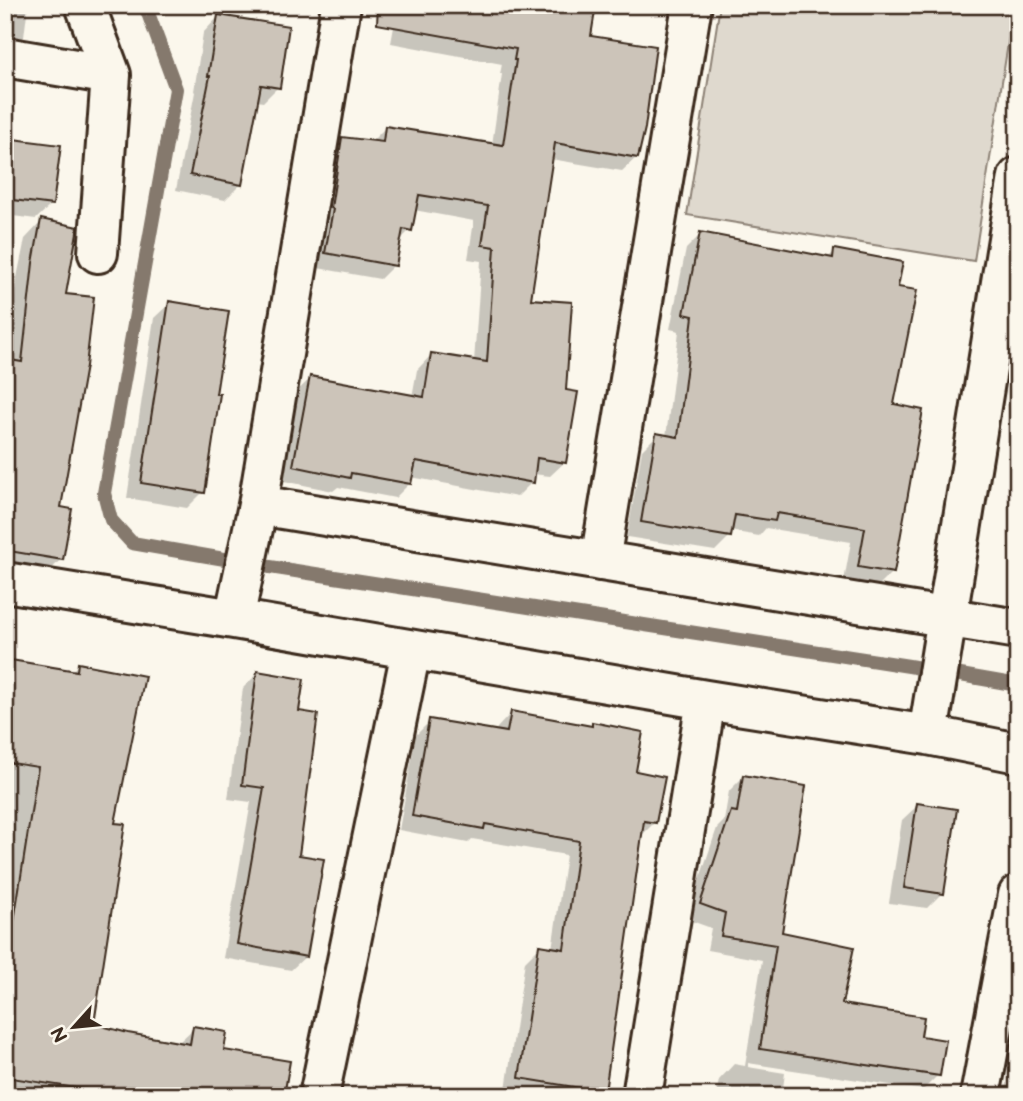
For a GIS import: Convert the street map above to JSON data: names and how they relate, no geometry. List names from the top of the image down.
{
  "north": "bottom left"
}
